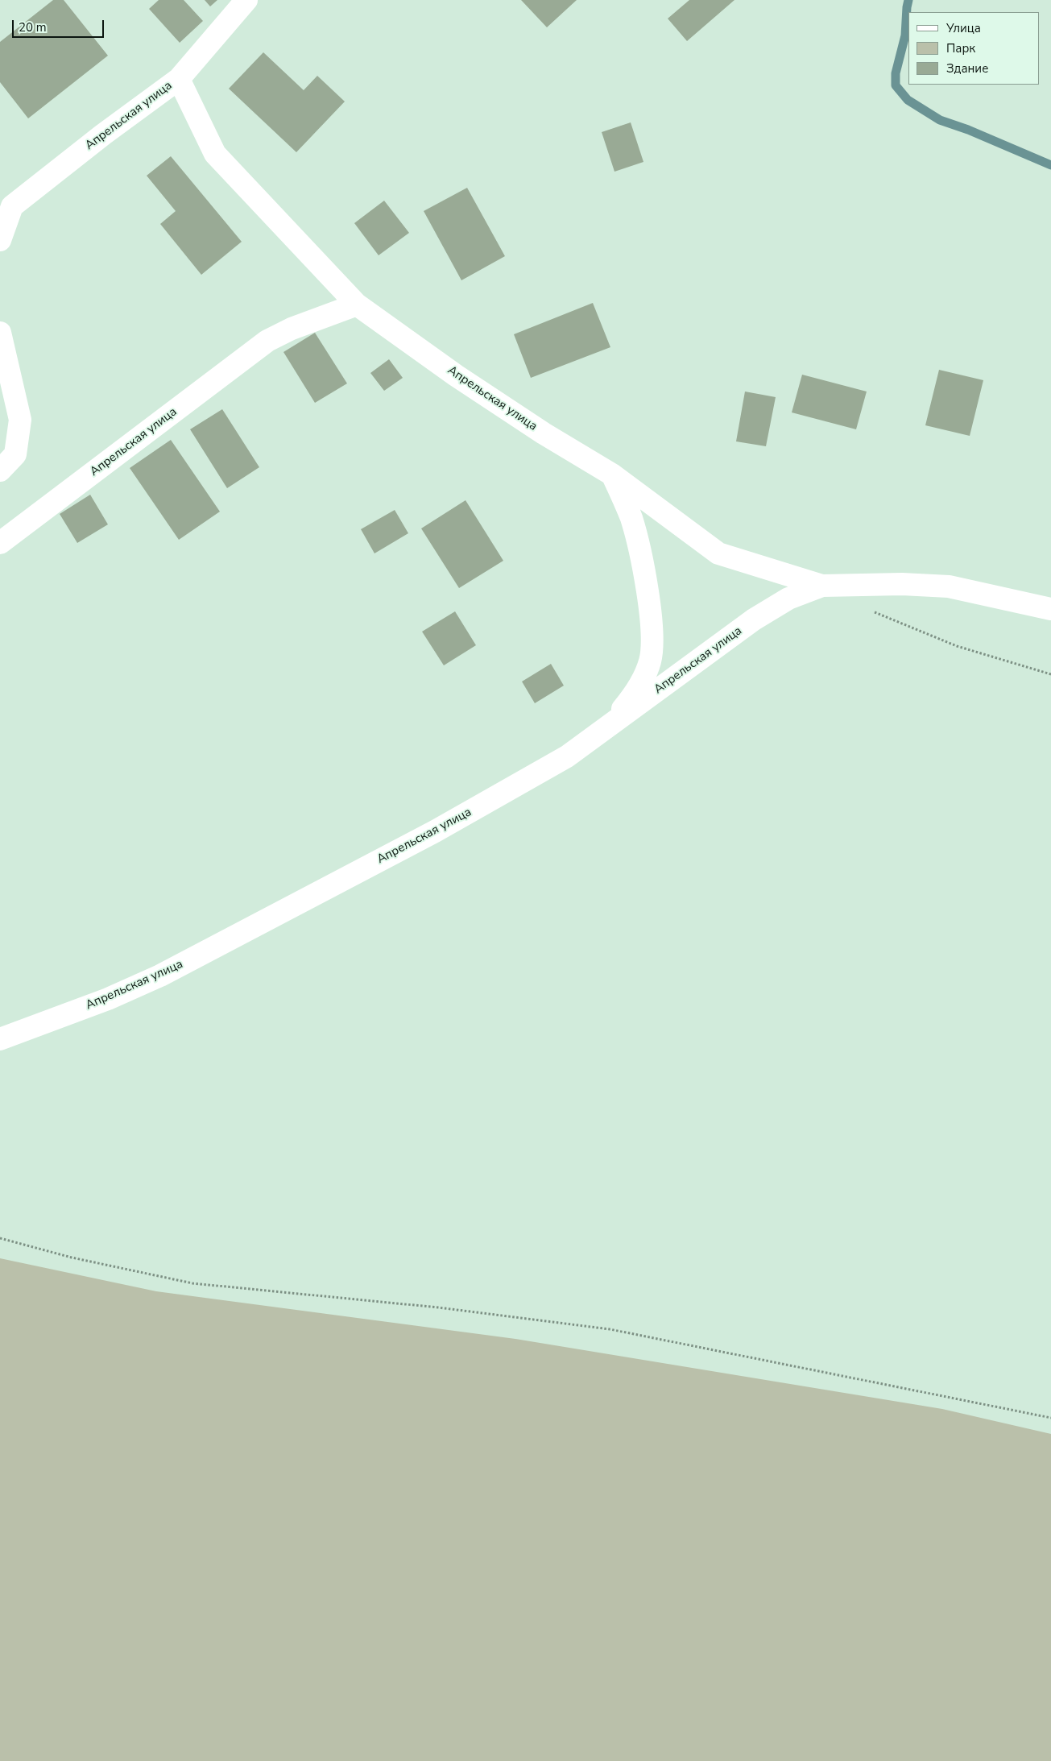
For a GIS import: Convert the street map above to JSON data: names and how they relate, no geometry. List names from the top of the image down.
{
  "streets": {
    "street": ["Апрельская улица"]
  },
  "legend": ["Улица", "Парк", "Здание"],
  "scale_bar": "20 m"
}
